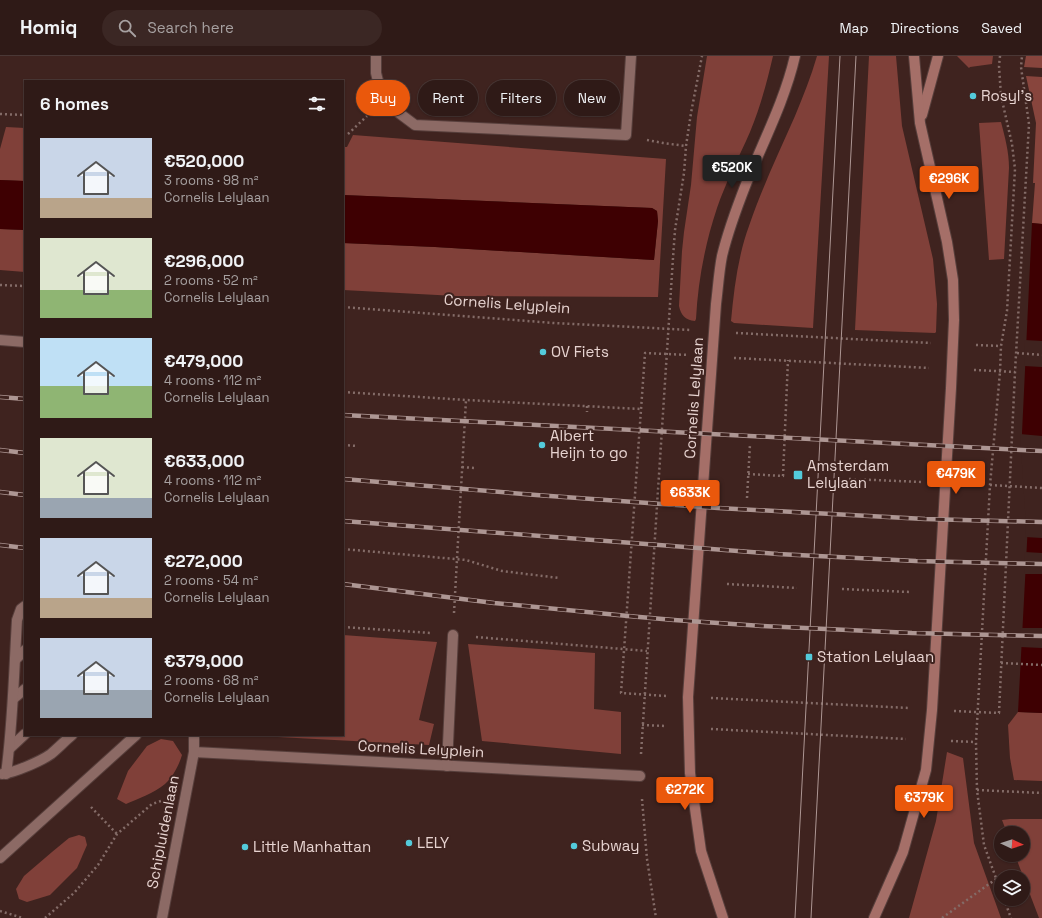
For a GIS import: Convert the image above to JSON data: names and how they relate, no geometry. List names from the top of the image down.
{
  "streets": {
    "main road": ["Cornelis Lelylaan"],
    "street": ["Cornelis Lelyplein", "Schipluidenlaan"]
  },
  "crossings": [
    ["Cornelis Lelyplein", "Cornelis Lelylaan"],
    ["Cornelis Lelyplein", "Schipluidenlaan"]
  ],
  "places": {
    "other": [
      "Rosyl's",
      "OV Fiets",
      "Albert Heijn to go",
      "LELY",
      "Subway",
      "Little Manhattan"
    ],
    "transit": ["Amsterdam Lelylaan", "Station Lelylaan"]
  },
  "north": "right",
  "page": {
    "header": "Homiq",
    "search": "Search here",
    "nav": ["Map", "Directions", "Saved"],
    "chip": [
      "Buy",
      "Rent",
      "Filters",
      "New"
    ],
    "heading": "6 homes",
    "list": [
      {
        "name": "€520,000",
        "note": "3 rooms · 98 m² · Cornelis Lelylaan"
      },
      {
        "name": "€296,000",
        "note": "2 rooms · 52 m² · Cornelis Lelylaan"
      },
      {
        "name": "€479,000",
        "note": "4 rooms · 112 m² · Cornelis Lelylaan"
      },
      {
        "name": "€633,000",
        "note": "4 rooms · 112 m² · Cornelis Lelylaan"
      },
      {
        "name": "€272,000",
        "note": "2 rooms · 54 m² · Cornelis Lelylaan"
      },
      {
        "name": "€379,000",
        "note": "2 rooms · 68 m² · Cornelis Lelylaan"
      }
    ],
    "price": [
      "€520K",
      "€296K",
      "€479K",
      "€633K",
      "€272K",
      "€379K"
    ]
  }
}
